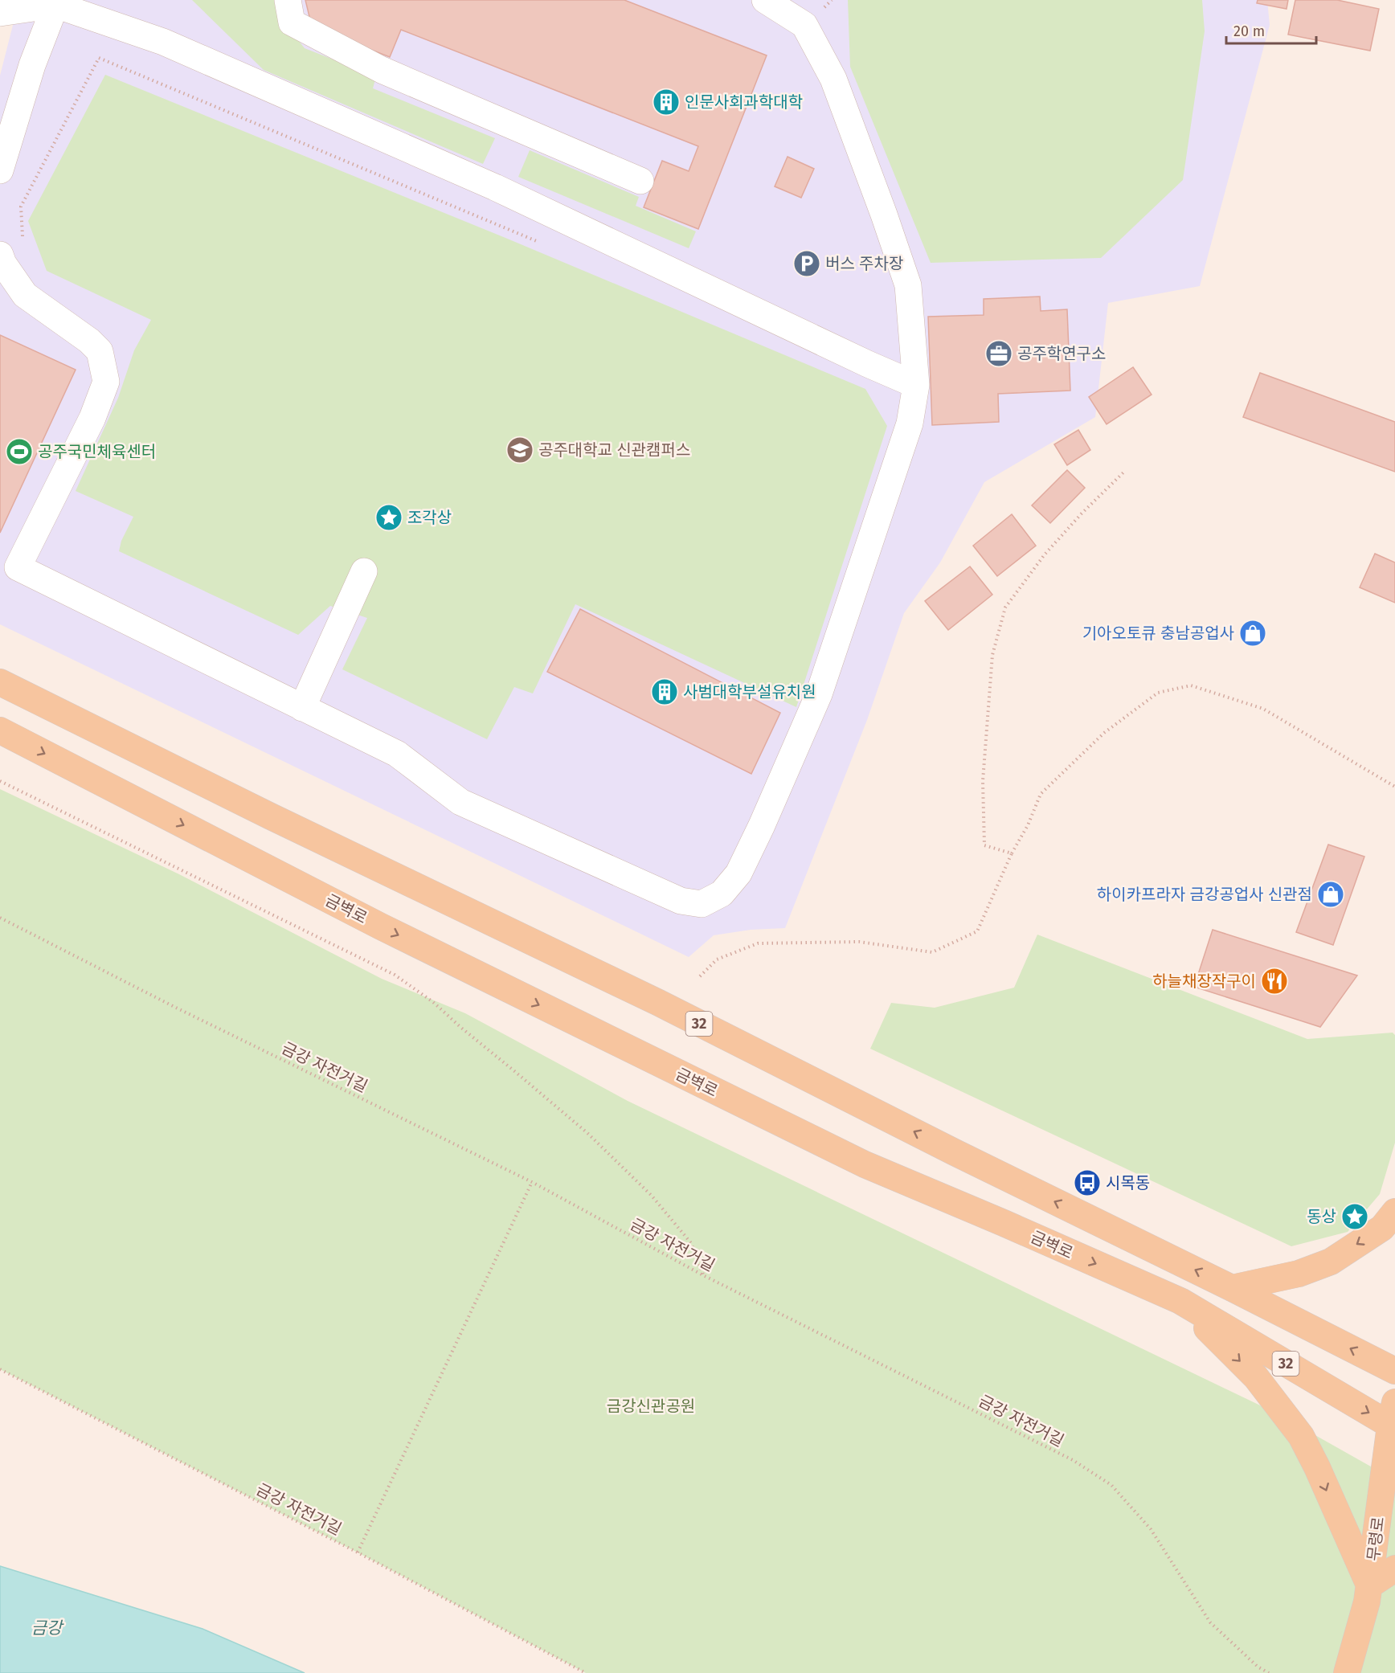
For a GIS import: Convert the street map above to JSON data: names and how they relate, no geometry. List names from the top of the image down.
{
  "streets": {
    "main road": ["금벽로", "32", "무령로"],
    "path": ["금강 자전거길"]
  },
  "crossings": [
    ["금벽로", "무령로"]
  ],
  "water": ["금강"],
  "parks": ["금강신관공원"],
  "places": {
    "building": ["인문사회과학대학", "사범대학부설유치원"],
    "parking": ["버스 주차장"],
    "office": ["공주학연구소"],
    "school or university": ["공주대학교 신관캠퍼스"],
    "sports": ["공주국민체육센터"],
    "place": ["조각상", "동상"],
    "shop": ["기아오토큐 충남공업사", "하이카프라자 금강공업사 신관점"],
    "restaurant": ["하늘채장작구이"],
    "bus stop": ["시목동"]
  },
  "scale_bar": "20 m"
}
